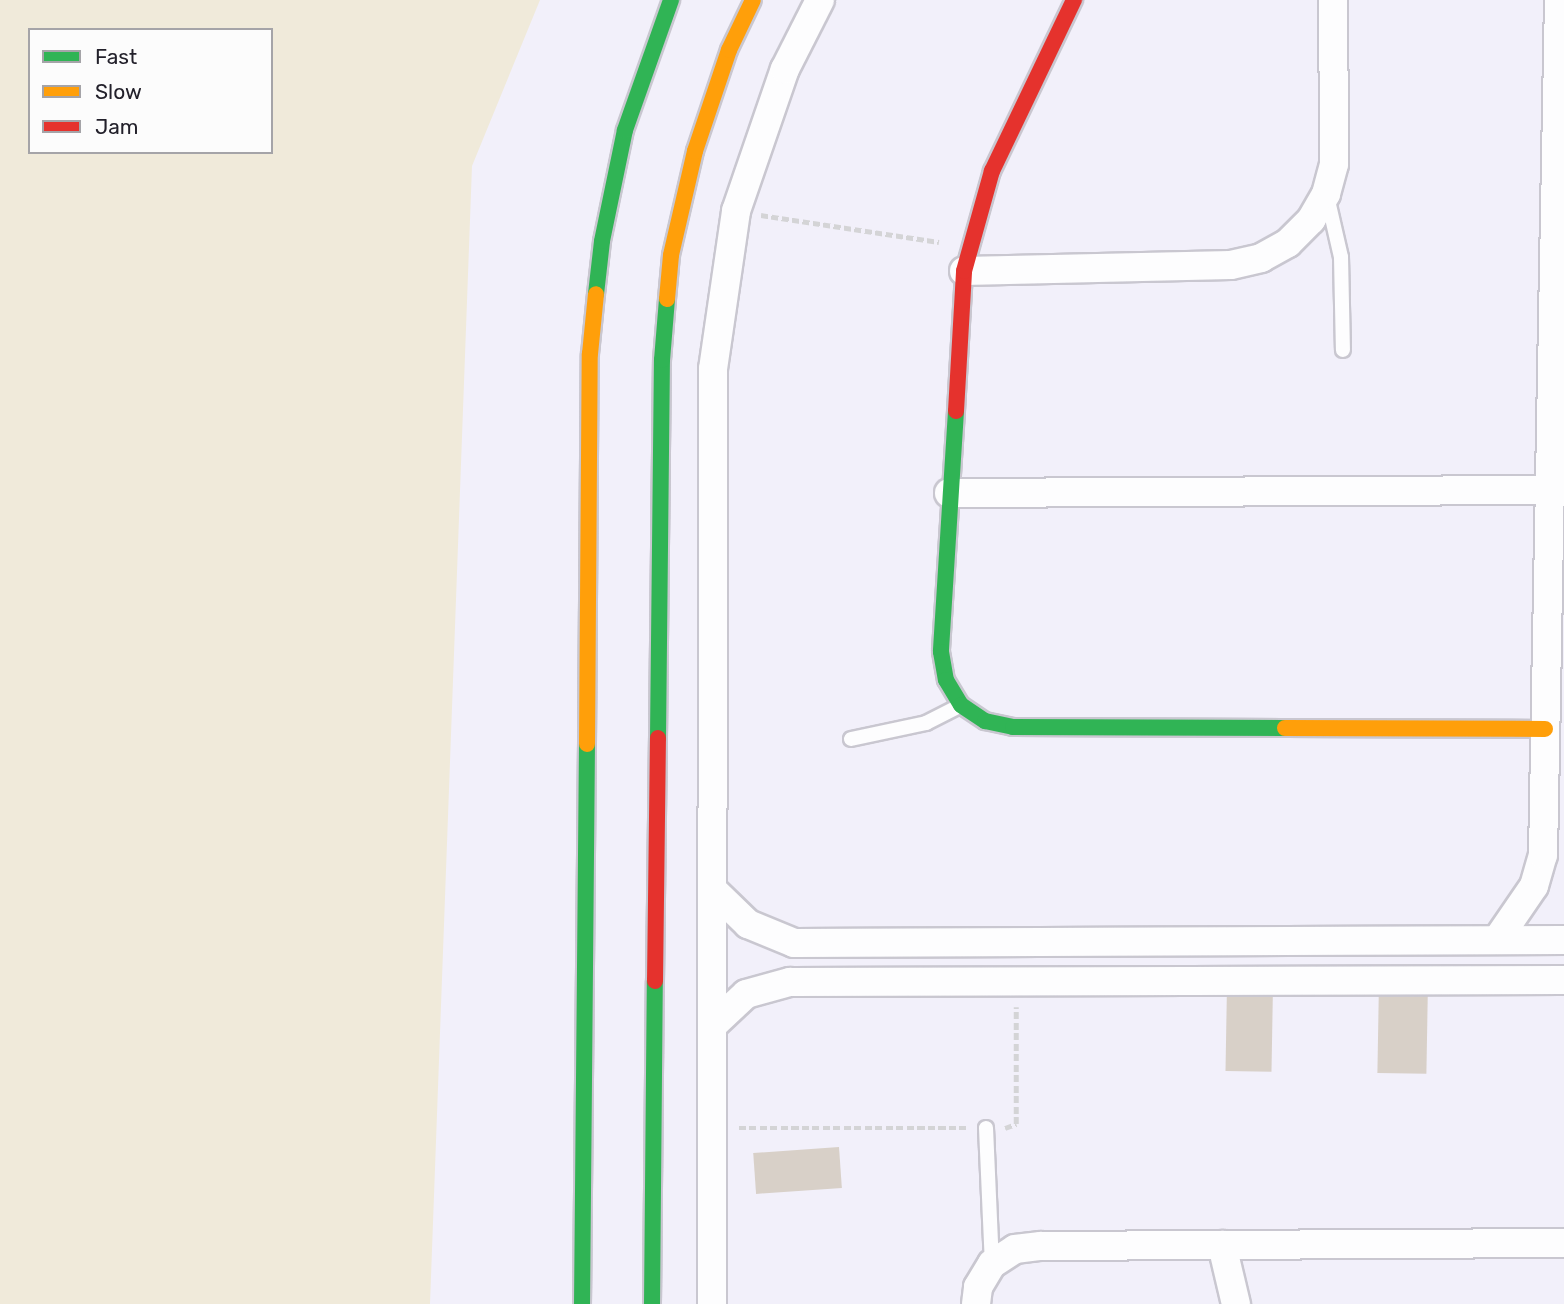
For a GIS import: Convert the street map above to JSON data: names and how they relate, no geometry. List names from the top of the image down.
{
  "legend": ["Fast", "Slow", "Jam"]
}
